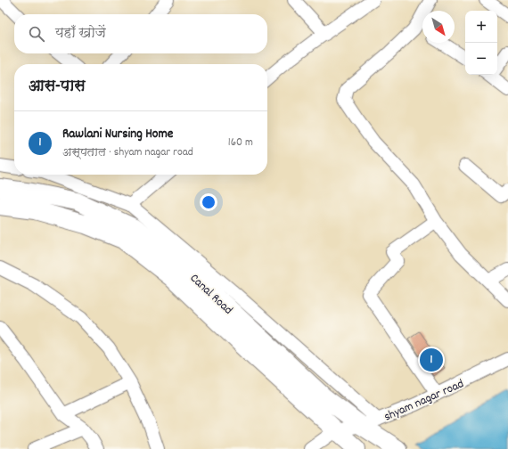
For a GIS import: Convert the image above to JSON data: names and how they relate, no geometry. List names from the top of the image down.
{
  "streets": {
    "main road": ["Canal Road"],
    "street": ["shyam nagar road"]
  },
  "crossings": [
    ["Canal Road", "shyam nagar road"]
  ],
  "north": "bottom right",
  "page": {
    "map_buttons": ["+", "−"],
    "search": "यहाँ खोजें",
    "heading": "आस-पास",
    "list": [
      {
        "mark": "1",
        "name": "Rawlani Nursing Home",
        "note": "अस्पताल · shyam nagar road",
        "value": "160 m"
      }
    ],
    "pins": "1"
  }
}
